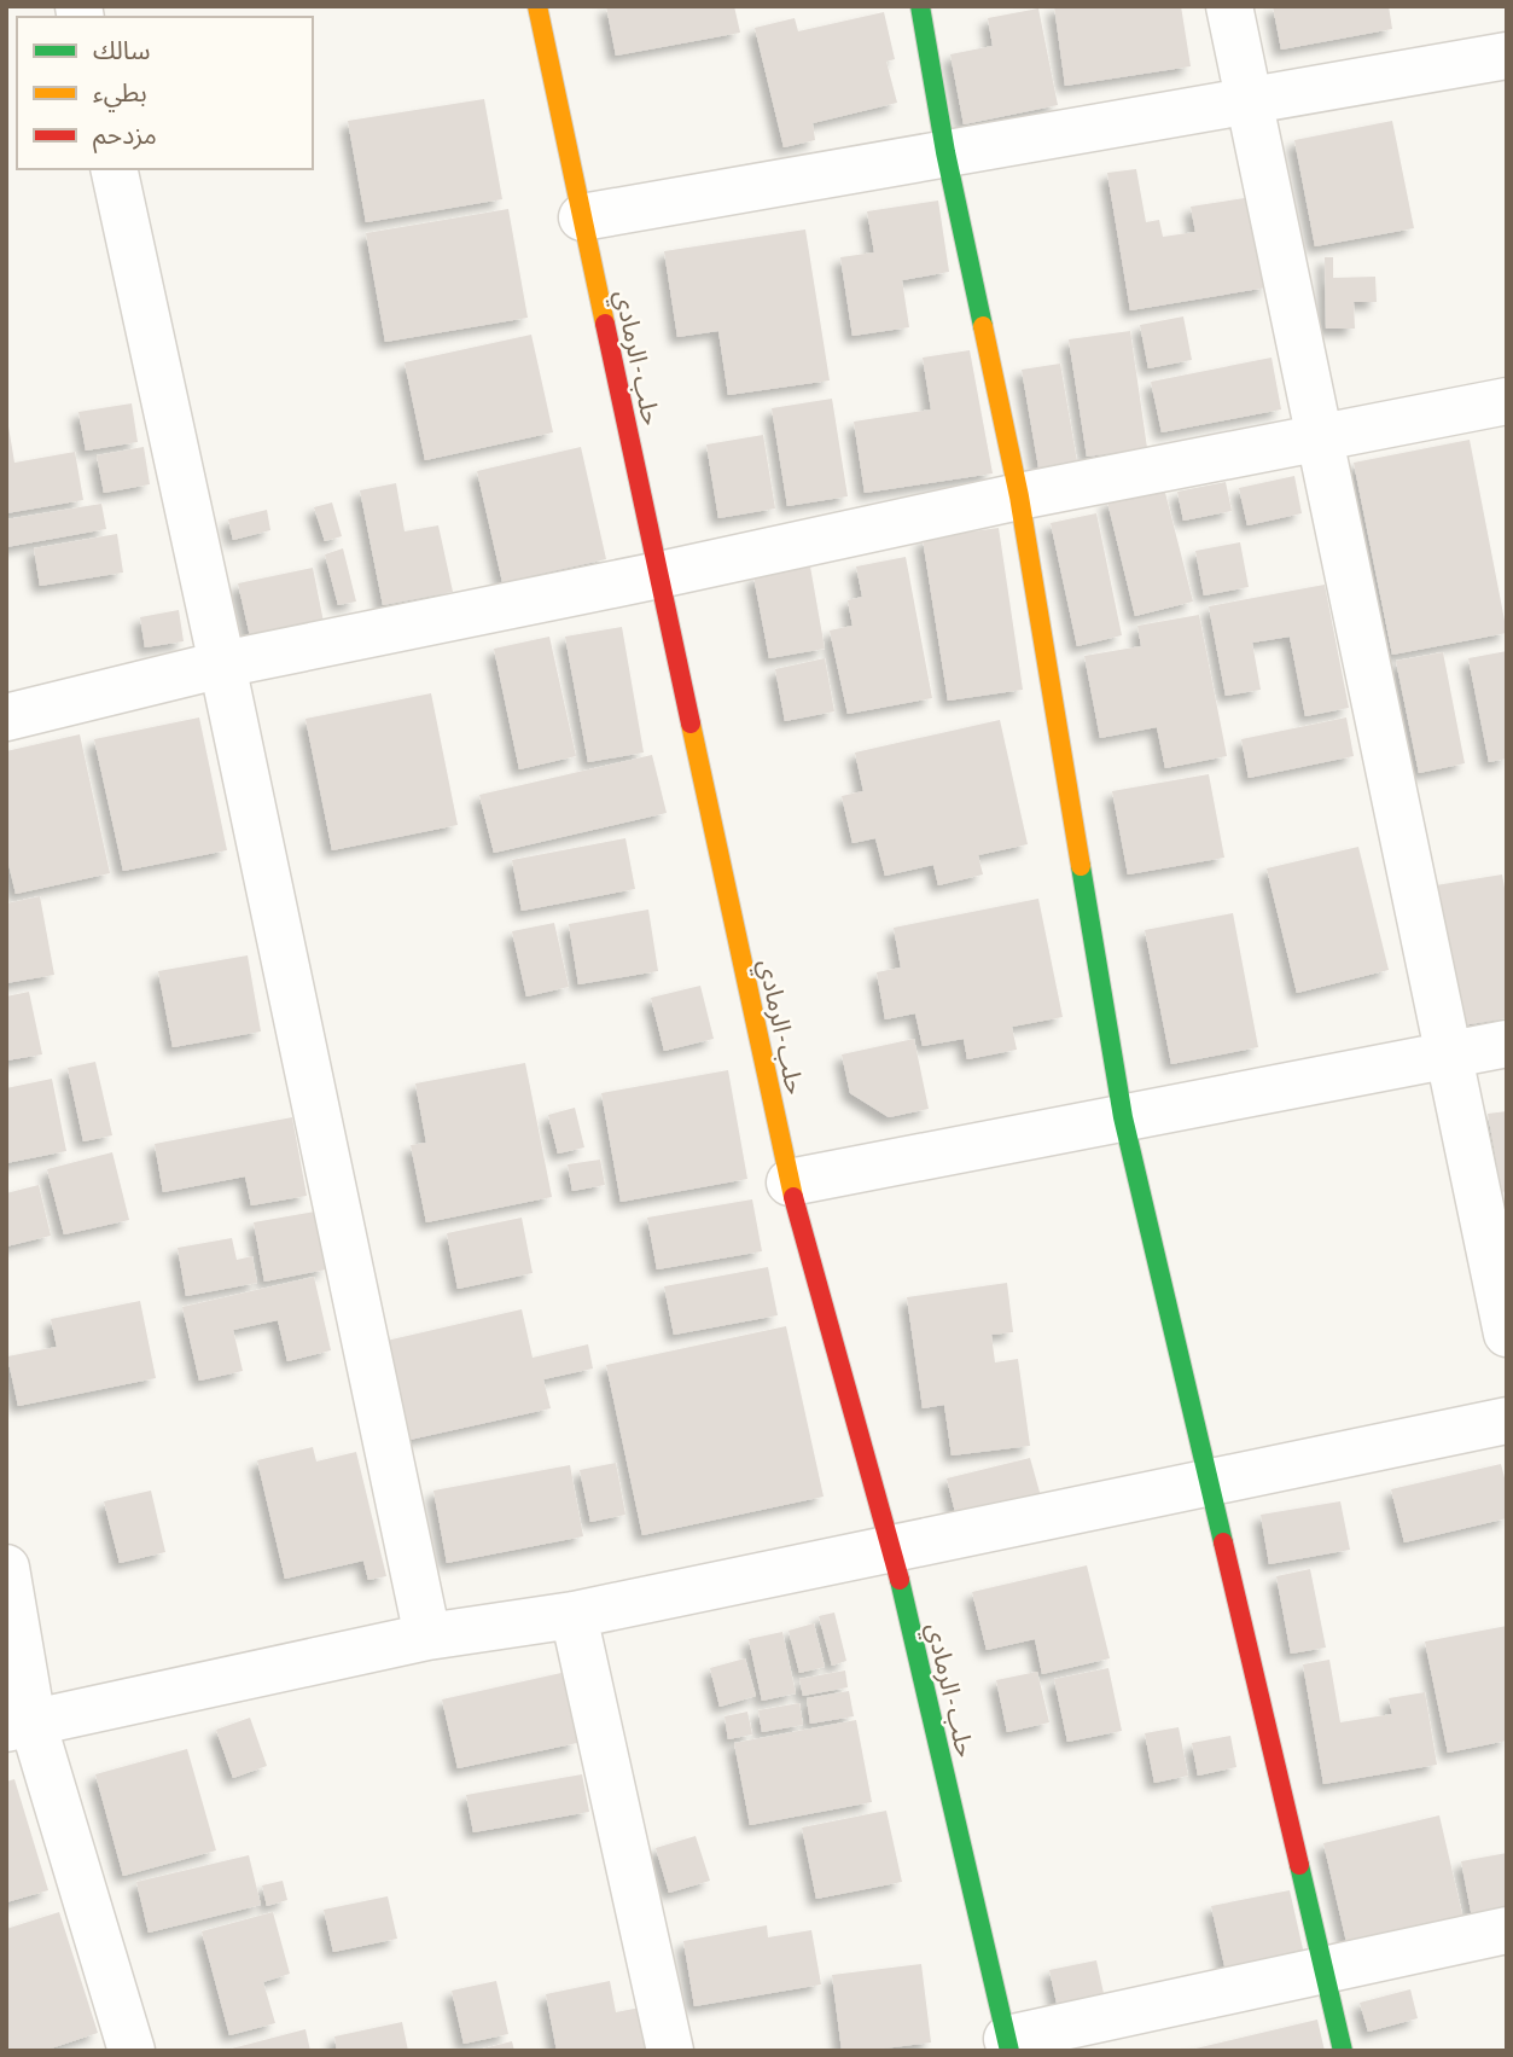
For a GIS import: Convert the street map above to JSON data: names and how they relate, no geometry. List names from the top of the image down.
{
  "streets": {
    "main road": ["حلب - الرمادي"]
  },
  "legend": ["سالك", "بطيء", "مزدحم"]
}
